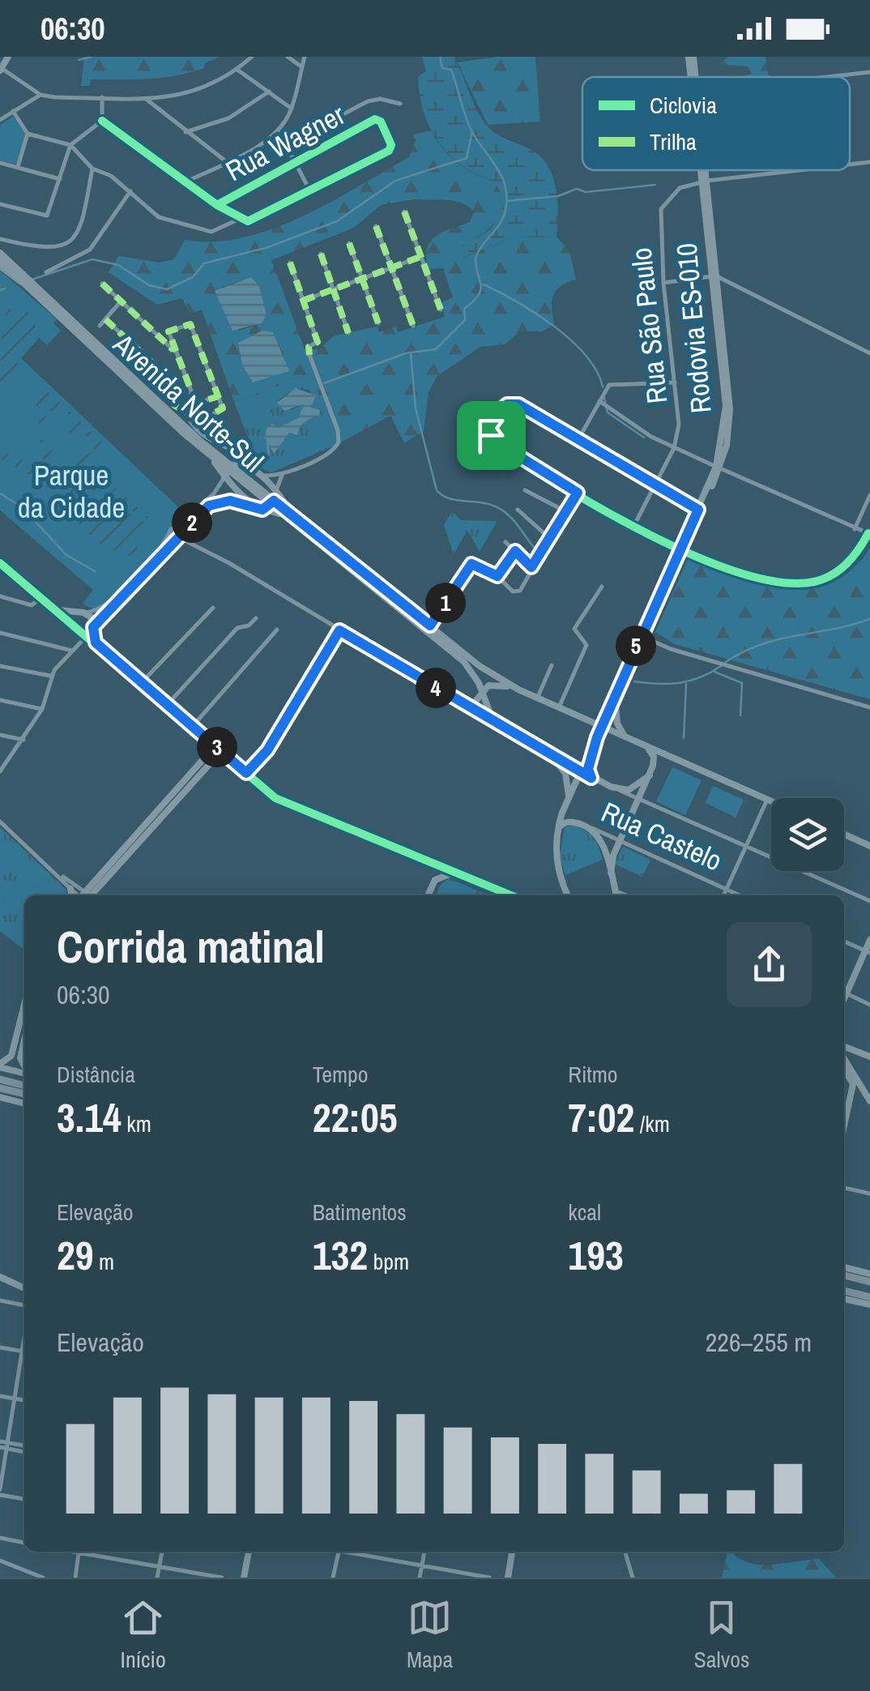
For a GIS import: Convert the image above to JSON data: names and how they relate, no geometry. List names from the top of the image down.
{
  "streets": {
    "main road": ["Rodovia ES-010", "Avenida Norte-Sul", "Rua Castelo"],
    "street": ["Rua Wagner", "Rua São Paulo"]
  },
  "crossings": [
    ["Rua São Paulo", "Rodovia ES-010"],
    ["Rodovia ES-010", "Avenida Norte-Sul"],
    ["Rodovia ES-010", "Rua Castelo"]
  ],
  "parks": ["Parque da Cidade"],
  "legend": ["Ciclovia", "Trilha"],
  "page": {
    "status": "06:30",
    "pins": [
      "2",
      "1",
      "5",
      "4",
      "3"
    ],
    "heading": ["Corrida matinal", "06:30"],
    "stats": [
      ["Distância", "3.14 km"],
      ["Tempo", "22:05"],
      ["Ritmo", "7:02 /km"],
      ["Elevação", "29 m"],
      ["Batimentos", "132 bpm"],
      ["kcal", "193"]
    ],
    "chart": ["Elevação", "226–255 m"],
    "tabs": ["Início", "Mapa", "Salvos"]
  }
}
